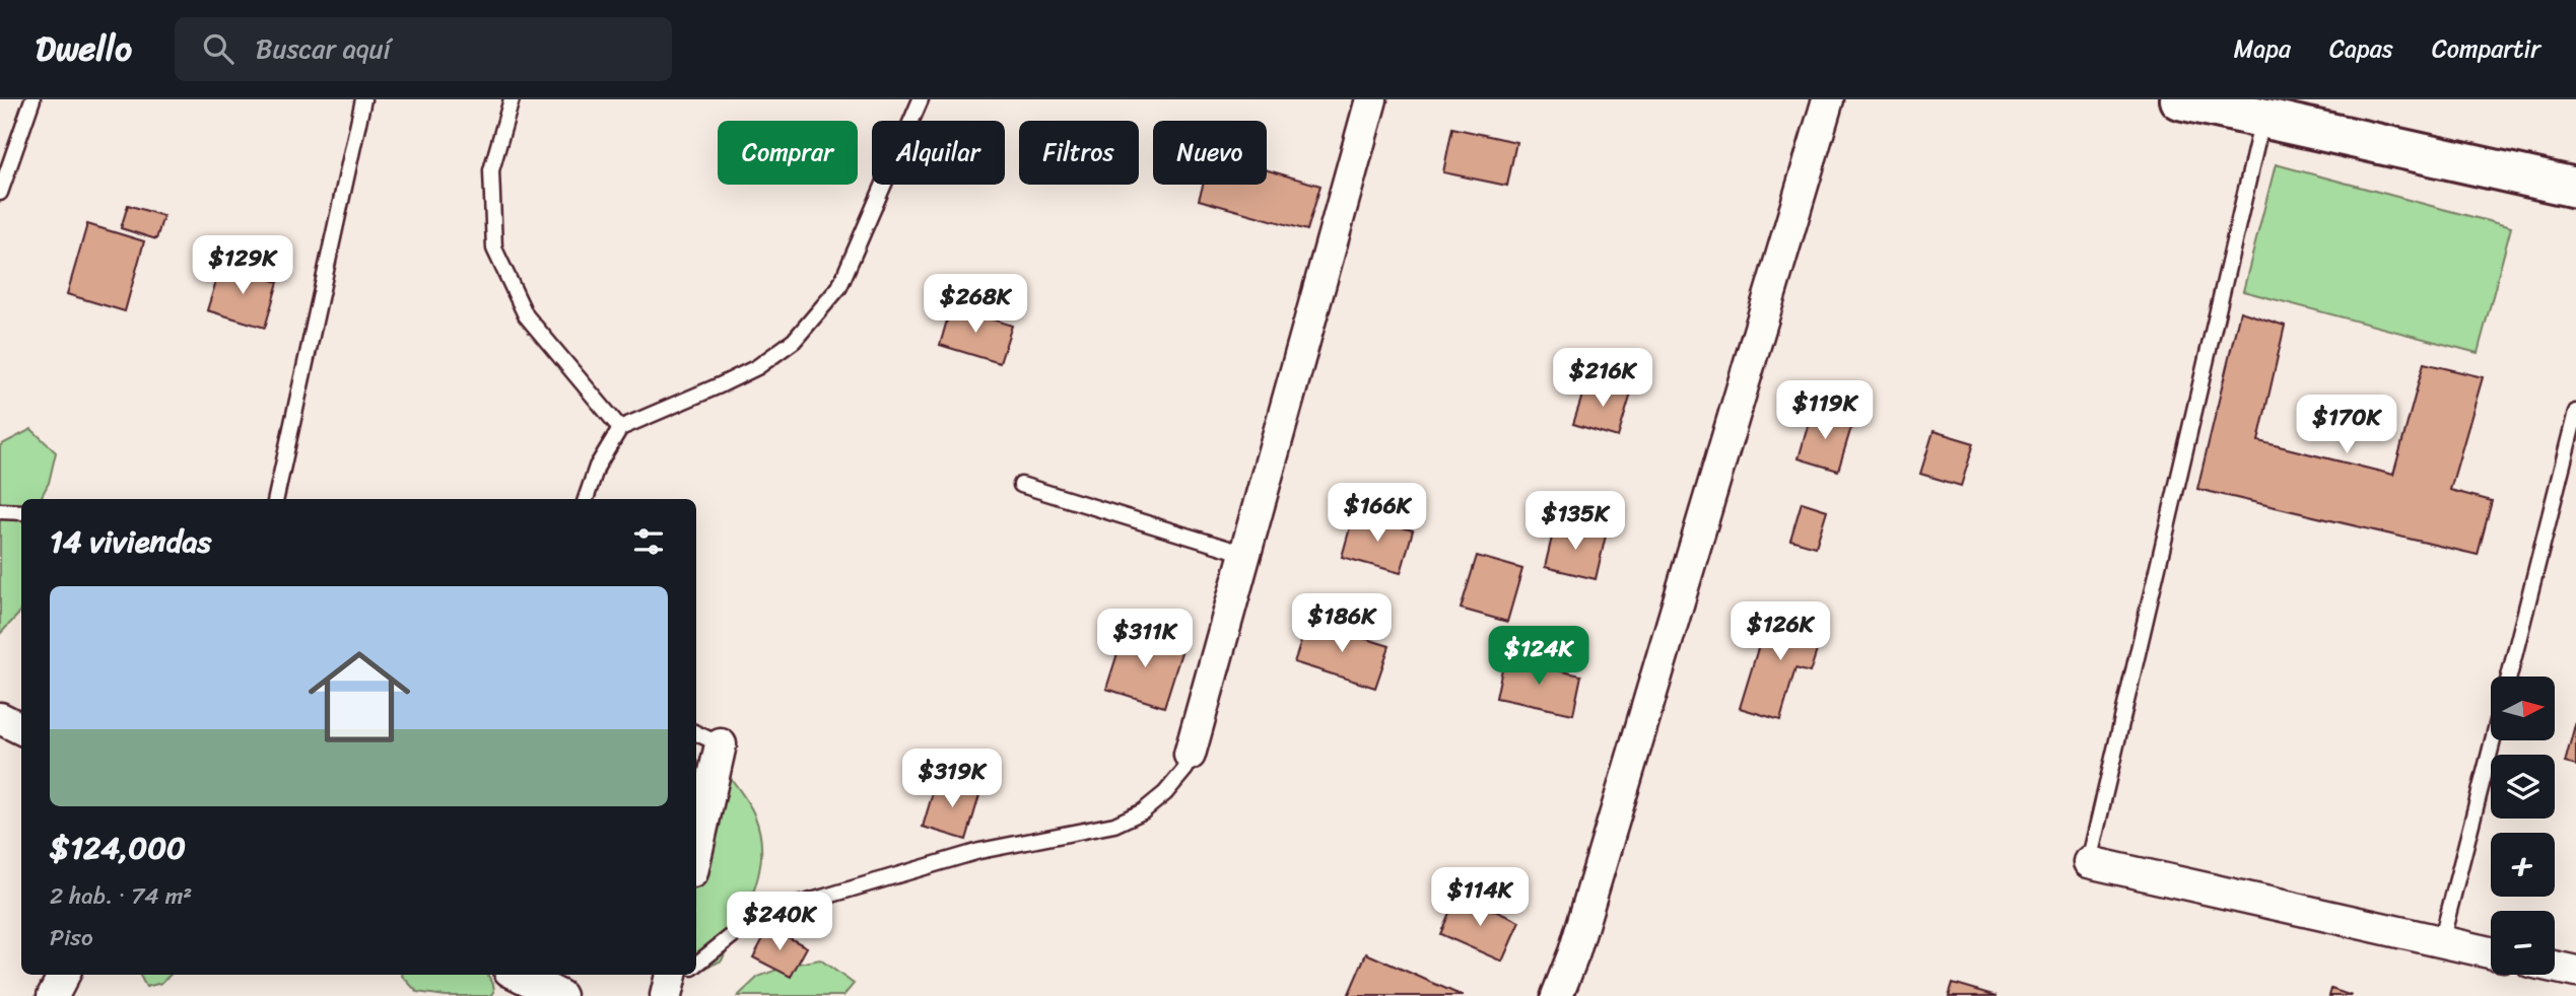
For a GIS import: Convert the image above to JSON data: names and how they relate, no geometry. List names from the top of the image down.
{
  "north": "right",
  "page": {
    "header": "Dwello",
    "search": "Buscar aquí",
    "nav": ["Mapa", "Capas", "Compartir"],
    "chip": [
      "Comprar",
      "Alquilar",
      "Filtros",
      "Nuevo"
    ],
    "price": [
      "$129K",
      "$268K",
      "$216K",
      "$119K",
      "$170K",
      "$166K",
      "$135K",
      "$186K",
      "$126K",
      "$311K",
      "$124K",
      "$319K",
      "$114K",
      "$240K"
    ],
    "heading": "14 viviendas",
    "list": [
      {
        "name": "$124,000",
        "note": "2 hab. · 74 m² · Piso"
      }
    ],
    "map_buttons": ["+", "−"]
  }
}
